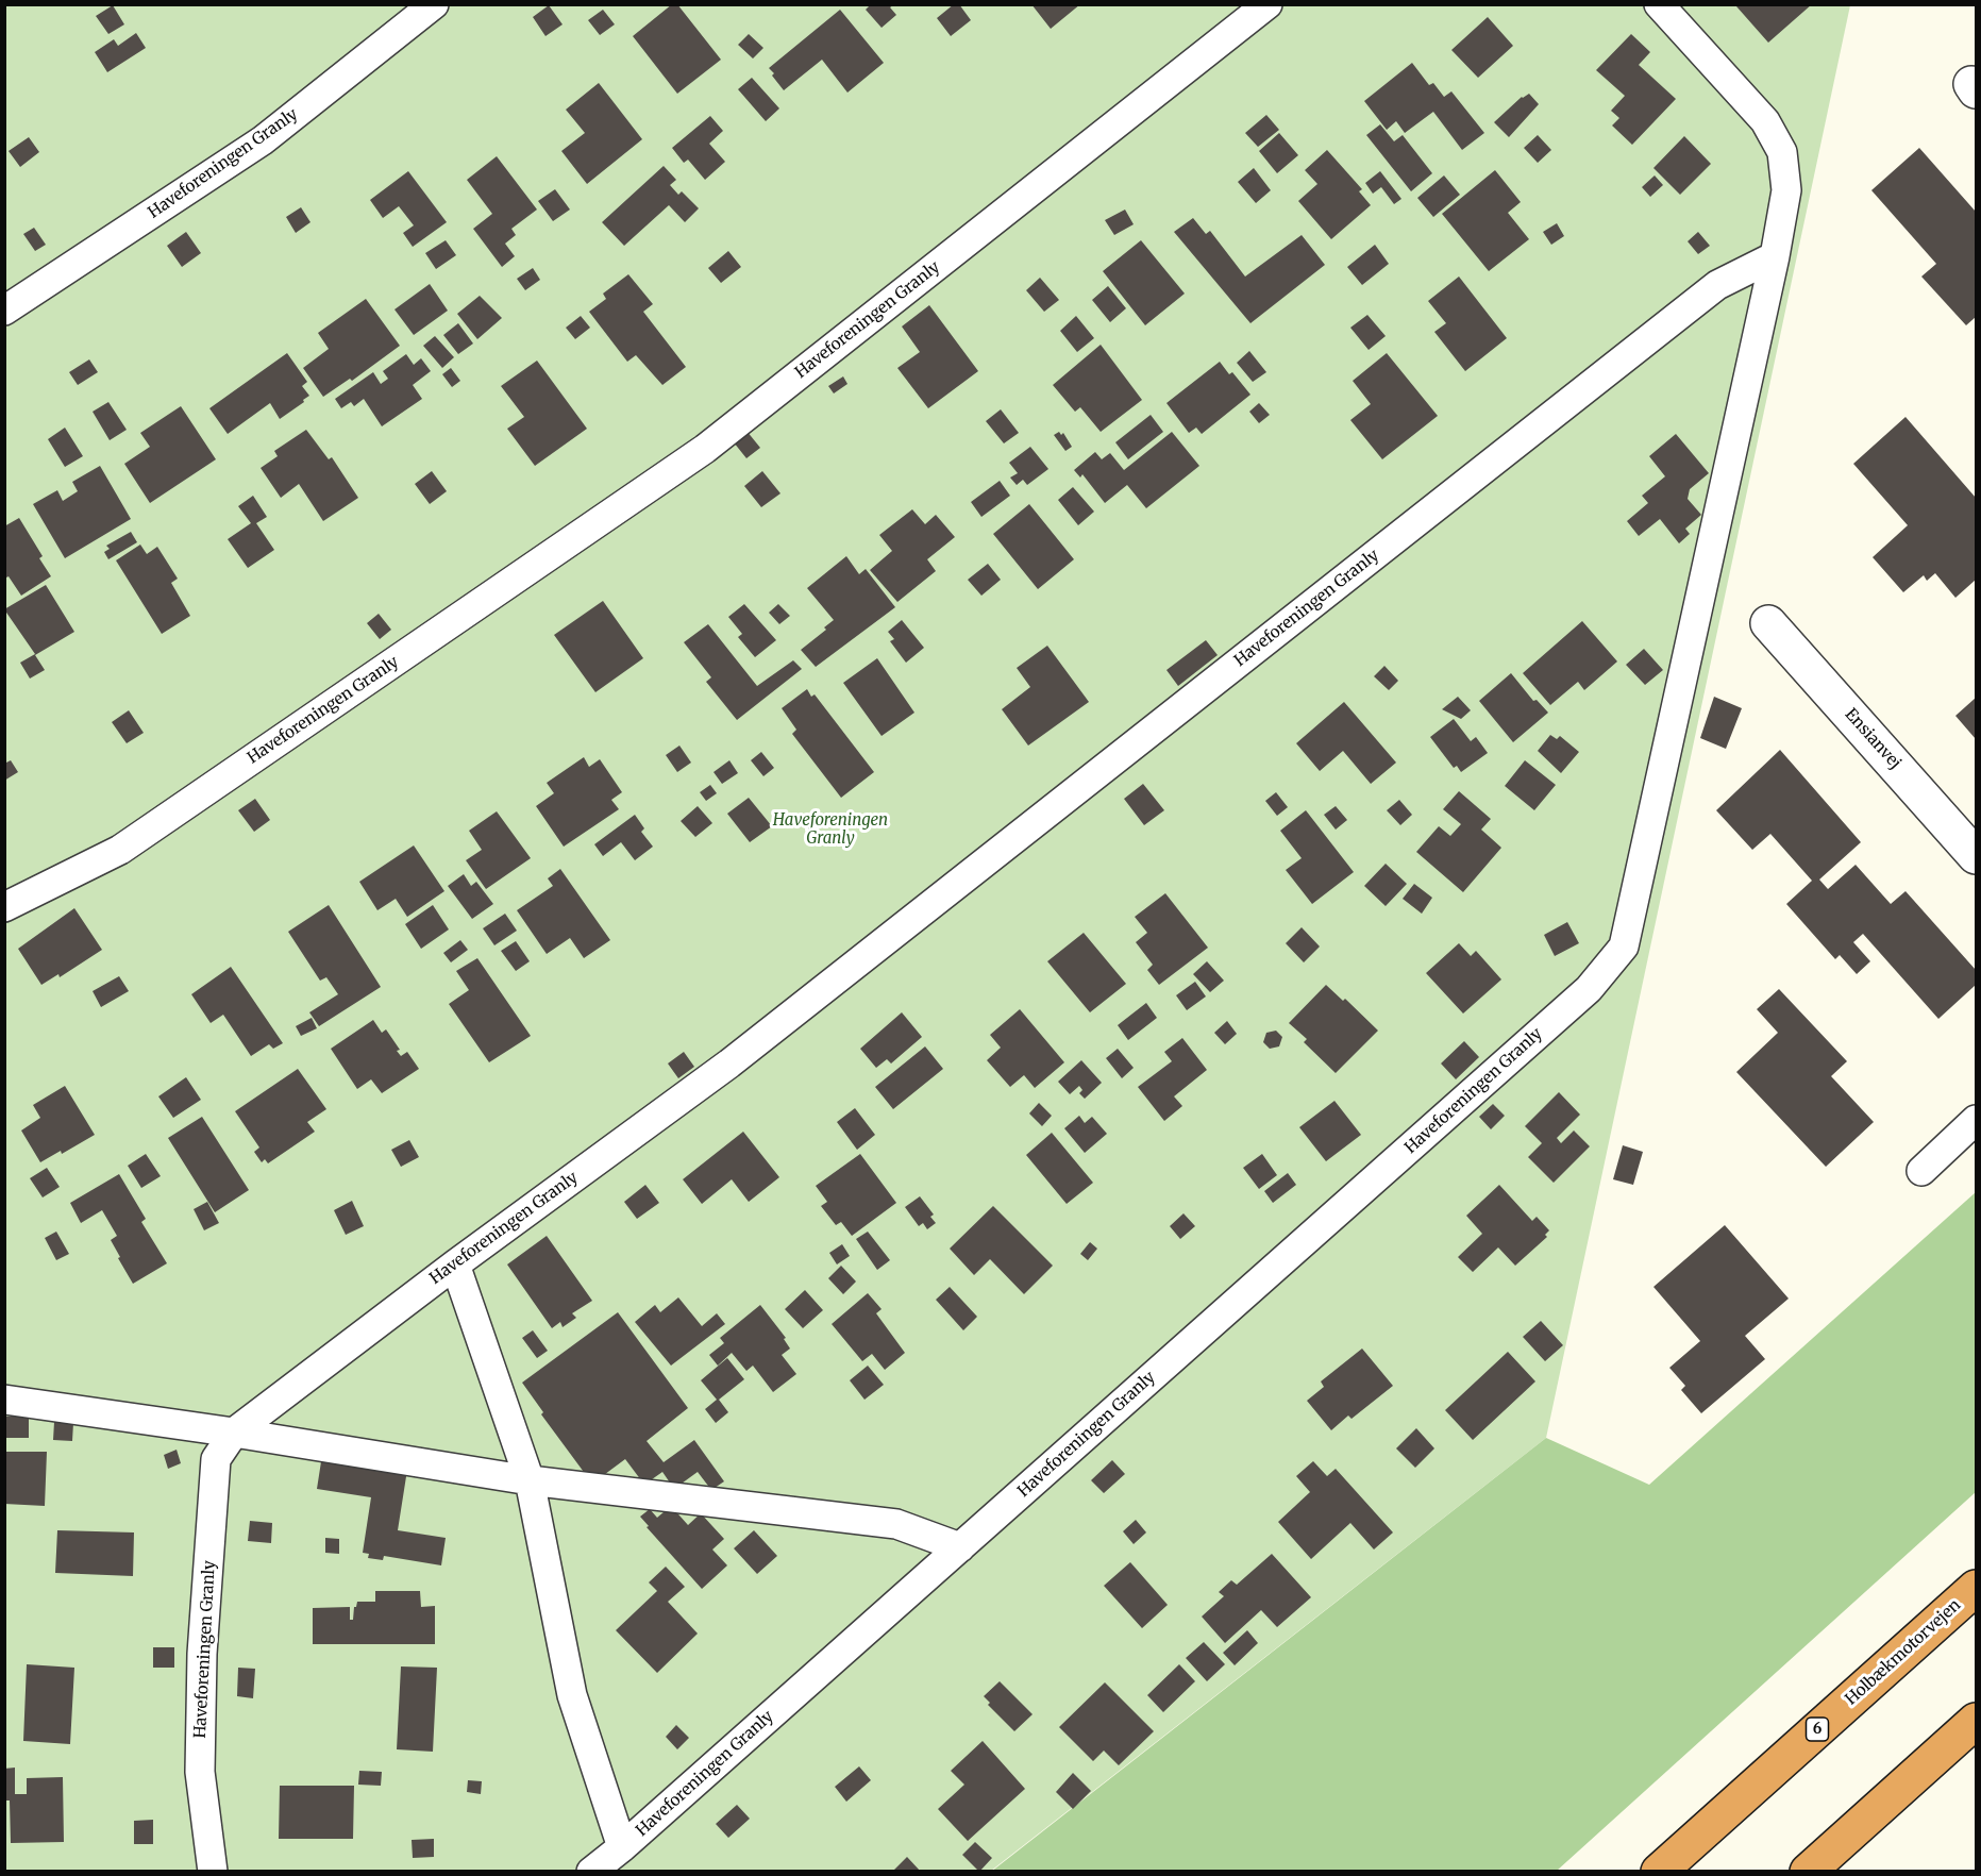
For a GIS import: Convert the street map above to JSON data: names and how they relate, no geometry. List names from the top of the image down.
{
  "streets": {
    "highway": ["Holbækmotorvejen", "6"],
    "street": ["Ensianvej"],
    "lane": ["Haveforeningen Granly"]
  },
  "parks": ["Haveforeningen Granly"]
}
